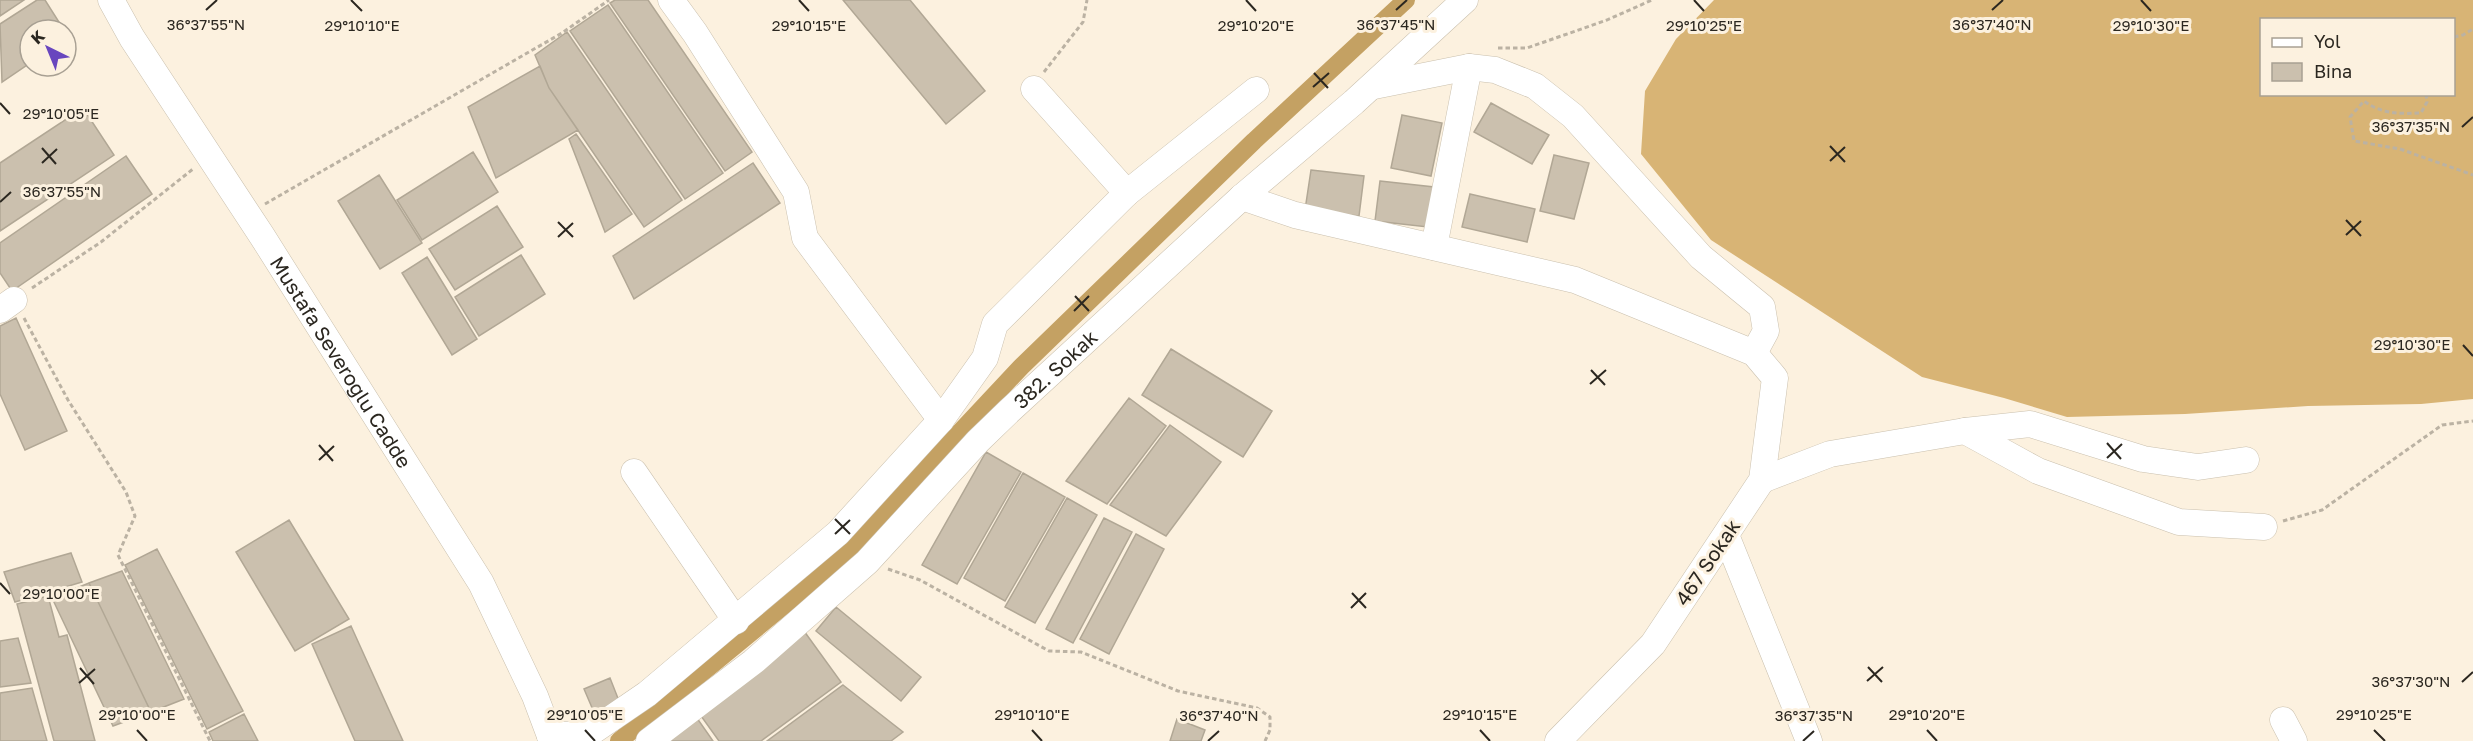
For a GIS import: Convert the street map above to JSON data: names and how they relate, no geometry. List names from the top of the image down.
{
  "streets": {
    "street": ["Mustafa Severoğlu Cadde", "382. Sokak", "467 Sokak"]
  },
  "legend": ["Yol", "Bina"],
  "north": "top left",
  "coordinates": [
    "36°37'55\"N",
    "36°37'45\"N",
    "36°37'40\"N",
    "29°10'10\"E",
    "29°10'15\"E",
    "29°10'20\"E",
    "29°10'30\"E",
    "29°10'25\"E",
    "29°10'05\"E",
    "36°37'35\"N",
    "29°10'00\"E",
    "36°37'30\"N"
  ]
}
